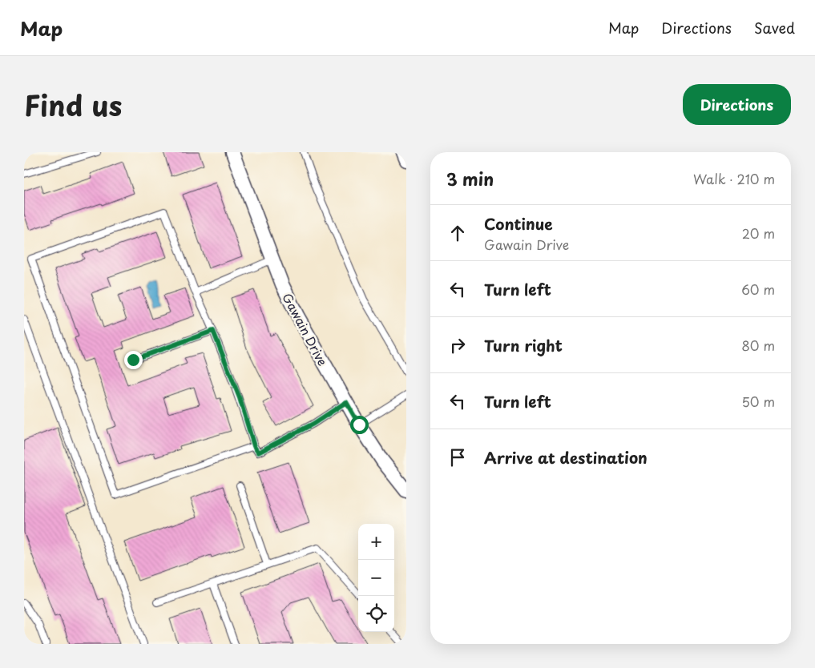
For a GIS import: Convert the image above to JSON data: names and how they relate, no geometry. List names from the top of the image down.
{
  "streets": {
    "street": ["Gawain Drive"]
  },
  "page": {
    "header": "Map",
    "nav": ["Map", "Directions", "Saved"],
    "title": "Find us",
    "buttons": "Directions",
    "heading": ["3 min", "Walk · 210 m"],
    "list": [
      ["Continue", "Gawain Drive", "20 m"],
      ["Turn left", "60 m"],
      ["Turn right", "80 m"],
      ["Turn left", "50 m"],
      "Arrive at destination"
    ],
    "map_buttons": ["+", "−"]
  }
}
